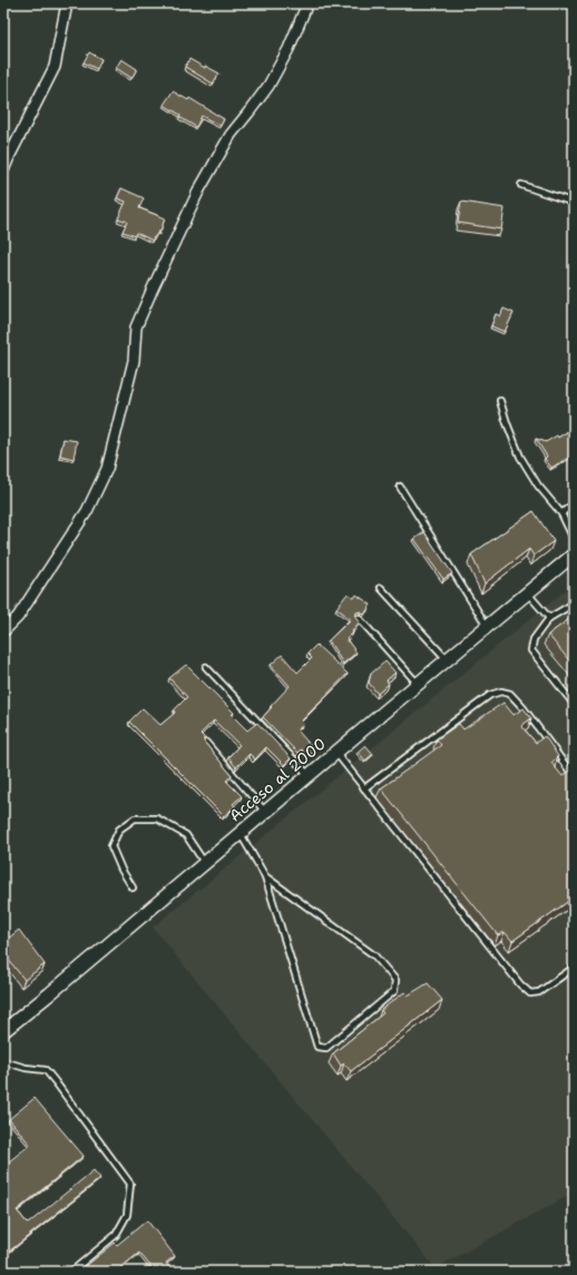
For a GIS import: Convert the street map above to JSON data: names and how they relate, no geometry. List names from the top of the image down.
{
  "streets": {
    "street": ["Acceso al 2000"]
  }
}
